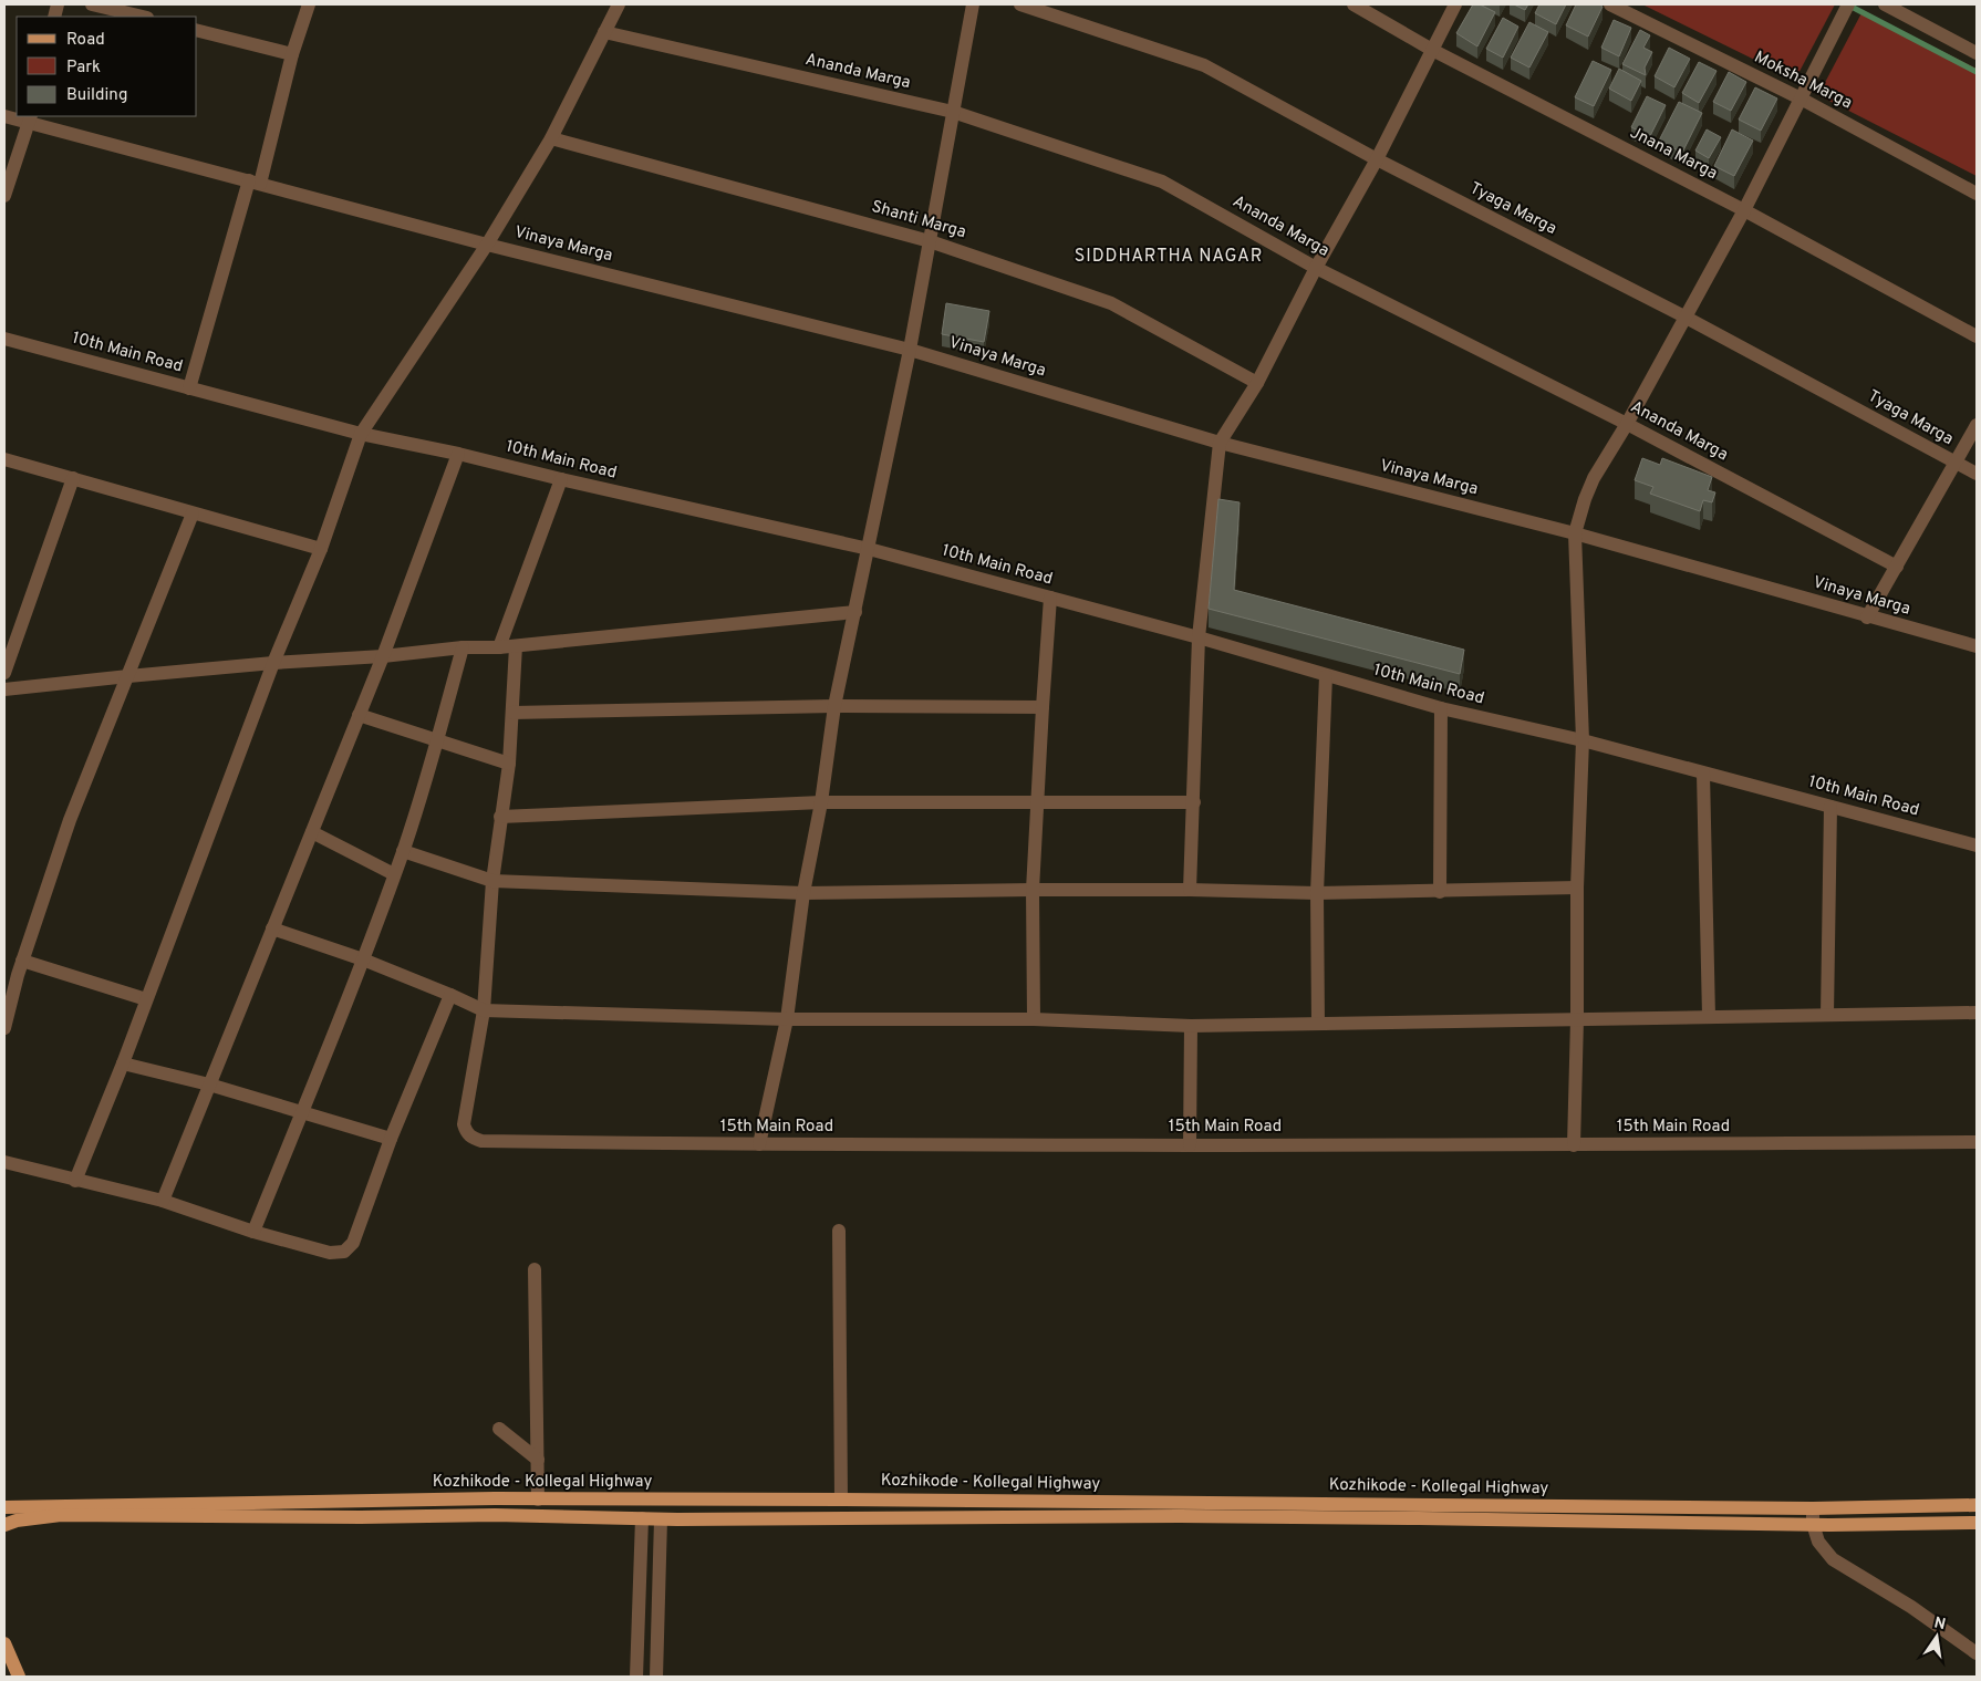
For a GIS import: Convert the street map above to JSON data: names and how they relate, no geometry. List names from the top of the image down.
{
  "streets": {
    "main road": ["Kozhikode - Kollegal Highway"],
    "street": [
      "Ananda Marga",
      "Moksha Marga",
      "Jnana Marga",
      "Tyaga Marga",
      "Shanti Marga",
      "Vinaya Marga",
      "10th Main Road",
      "15th Main Road"
    ]
  },
  "districts": ["SIDDHARTHA NAGAR"],
  "legend": ["Road", "Park", "Building"],
  "north": "top"
}
